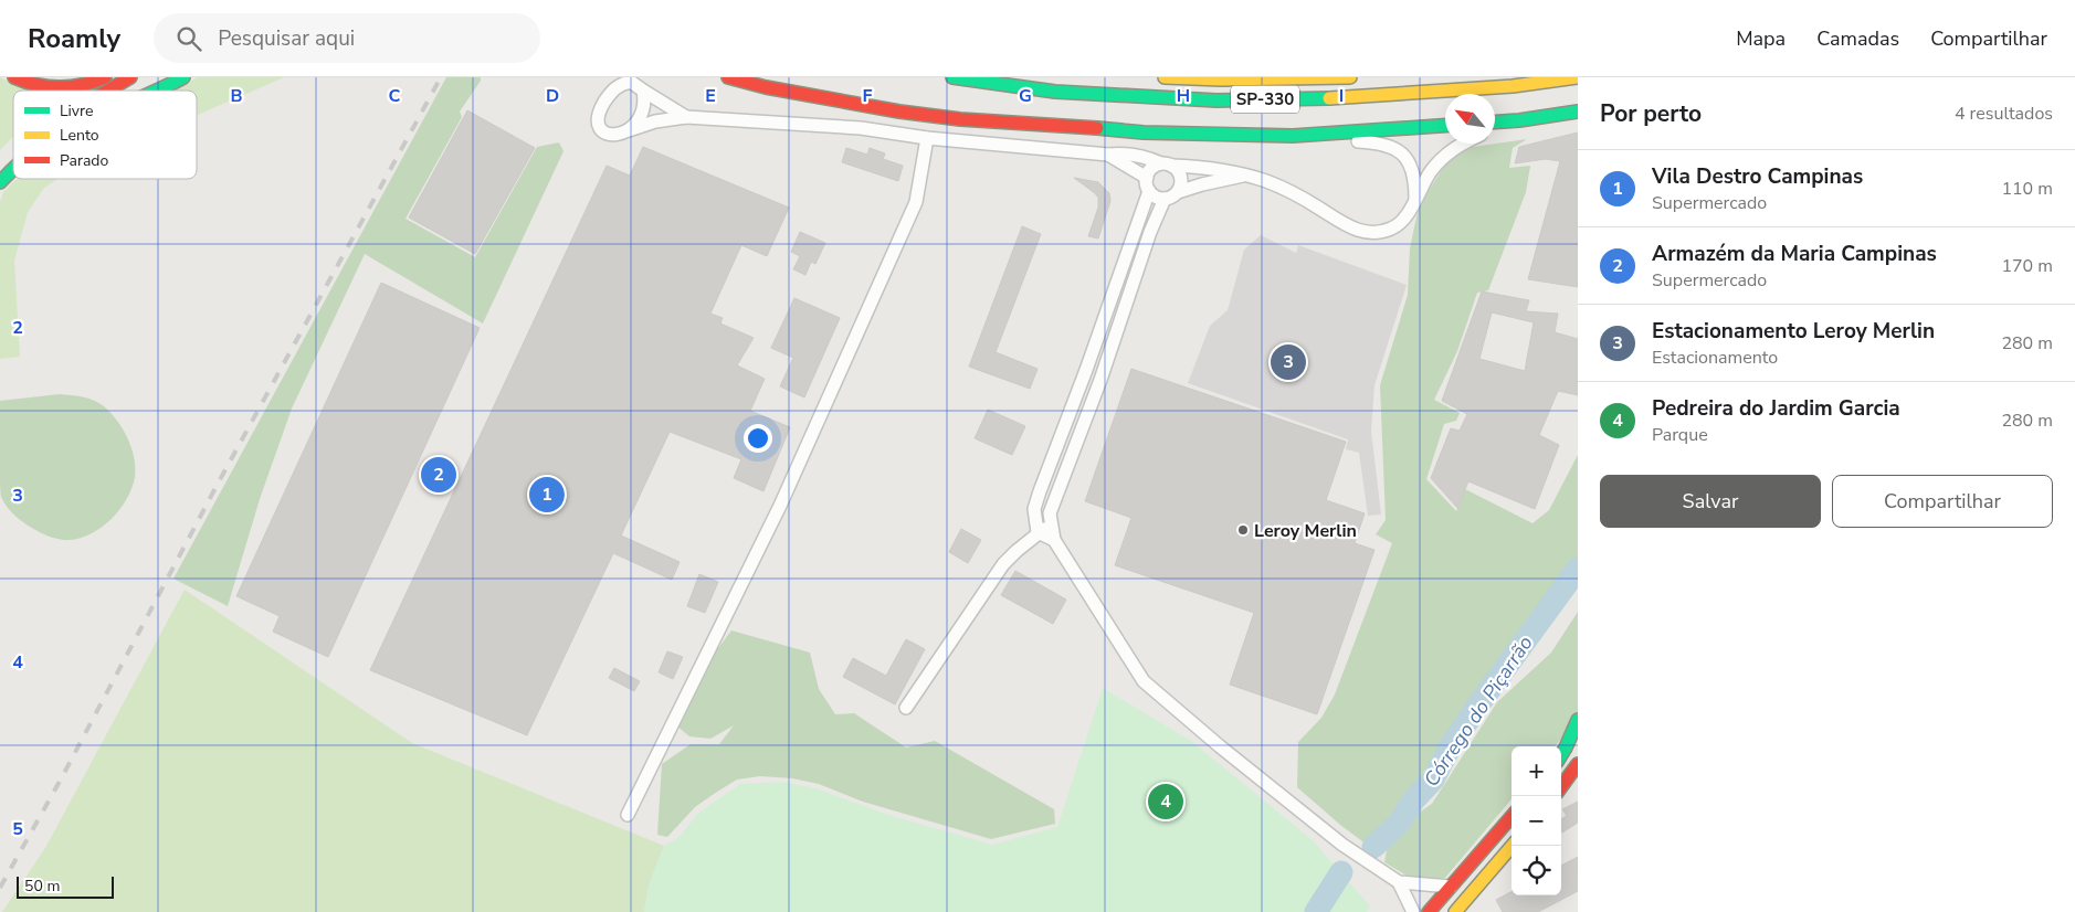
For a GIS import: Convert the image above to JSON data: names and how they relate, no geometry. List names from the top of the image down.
{
  "streets": {
    "main road": ["SP-330"]
  },
  "water": ["Córrego do Piçarrão"],
  "places": ["Leroy Merlin"],
  "legend": ["Livre", "Lento", "Parado"],
  "scale_bar": "50 m",
  "north": "top left",
  "page": {
    "header": "Roamly",
    "search": "Pesquisar aqui",
    "nav": ["Mapa", "Camadas", "Compartilhar"],
    "heading": ["Por perto", "4 resultados"],
    "list": [
      {
        "mark": "1",
        "name": "Vila Destro Campinas",
        "note": "Supermercado",
        "value": "110 m"
      },
      {
        "mark": "2",
        "name": "Armazém da Maria Campinas",
        "note": "Supermercado",
        "value": "170 m"
      },
      {
        "mark": "3",
        "name": "Estacionamento Leroy Merlin",
        "note": "Estacionamento",
        "value": "280 m"
      },
      {
        "mark": "4",
        "name": "Pedreira do Jardim Garcia",
        "note": "Parque",
        "value": "280 m"
      }
    ],
    "pins": [
      "3",
      "2",
      "1",
      "4"
    ],
    "buttons": ["Salvar", "Compartilhar"],
    "map_buttons": ["+", "−"],
    "scale": "50 m"
  },
  "grid": {
    "columns": [
      "B",
      "C",
      "D",
      "E",
      "F",
      "G",
      "H",
      "I"
    ],
    "rows": [
      "2",
      "3",
      "4",
      "5"
    ]
  }
}
